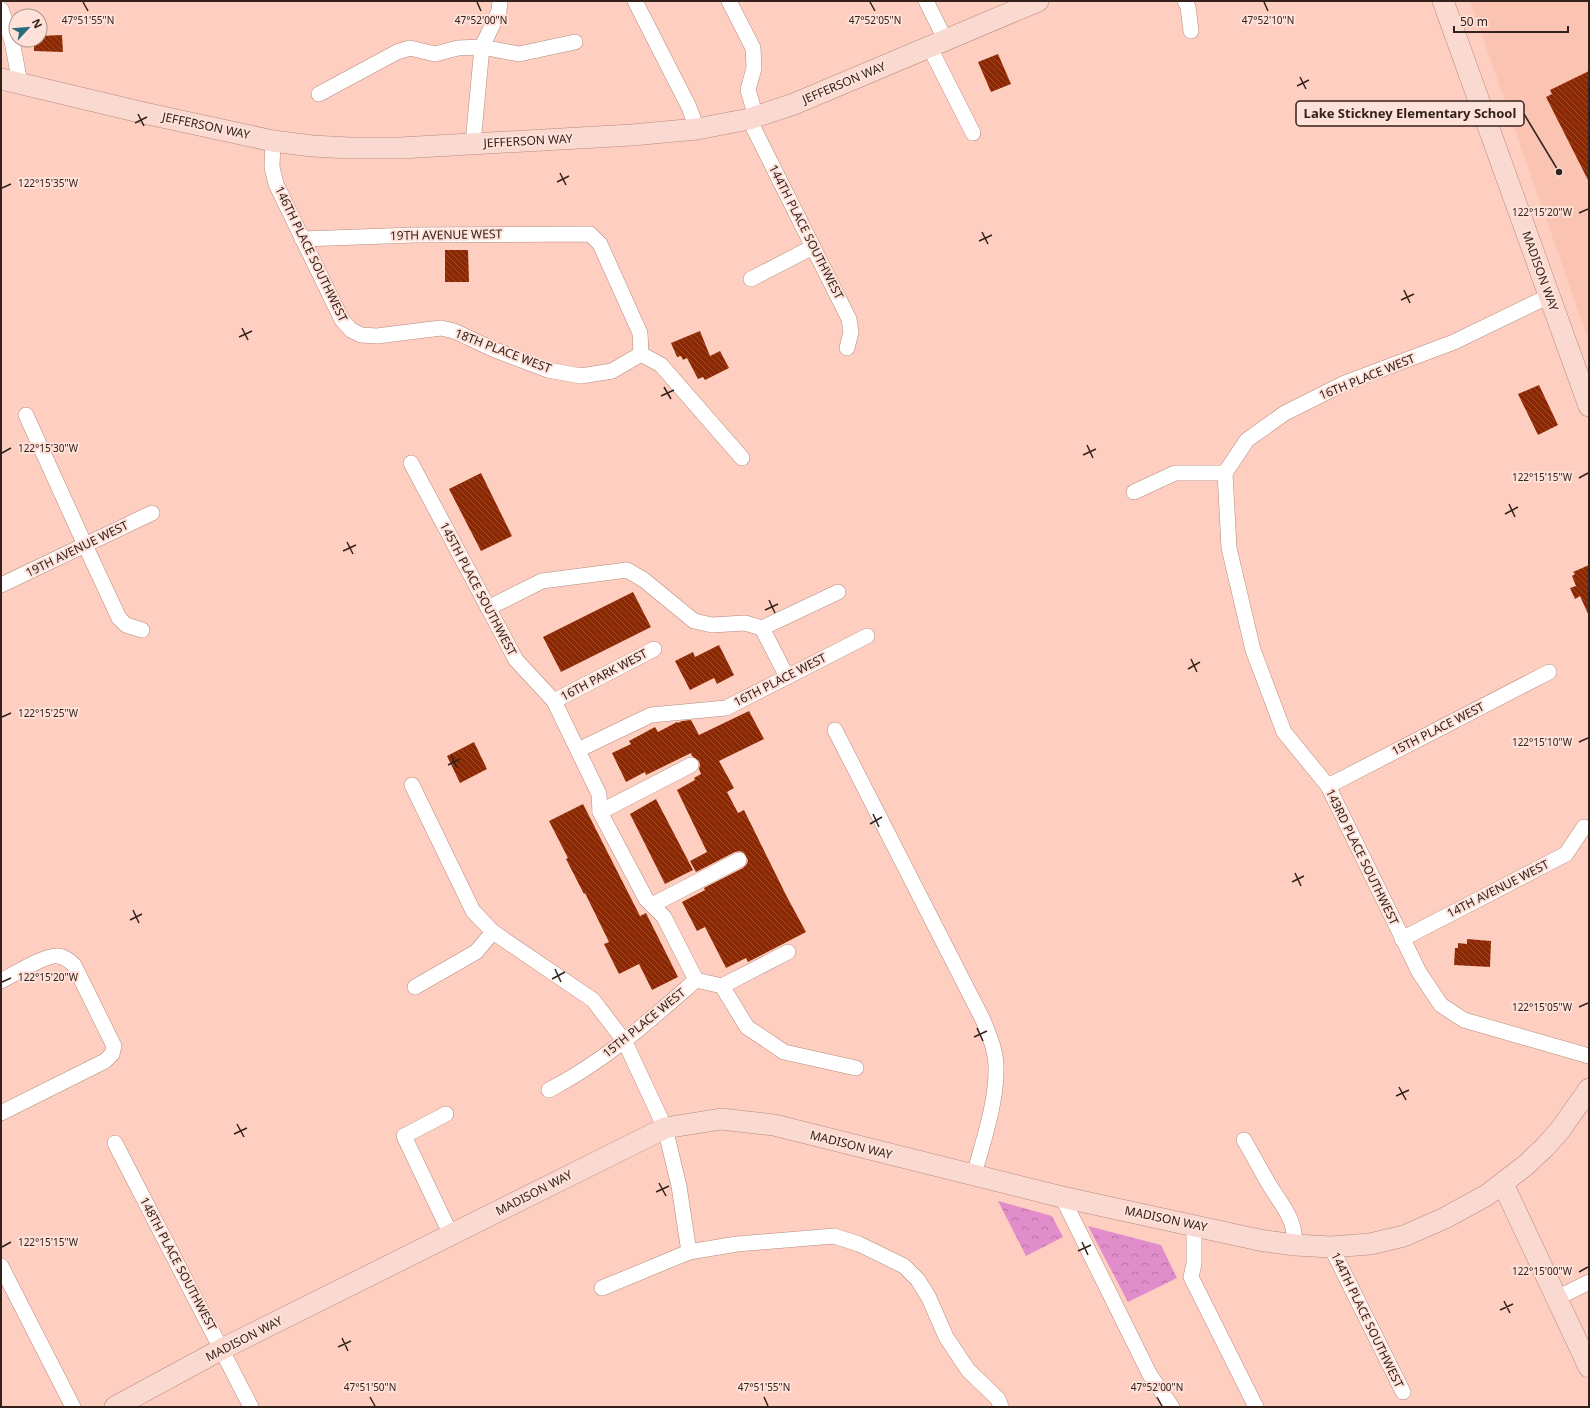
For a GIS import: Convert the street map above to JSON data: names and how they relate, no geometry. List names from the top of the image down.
{
  "streets": {
    "street": [
      "JEFFERSON WAY",
      "144TH PLACE SOUTHWEST",
      "19TH AVENUE WEST",
      "146TH PLACE SOUTHWEST",
      "MADISON WAY",
      "18TH PLACE WEST",
      "16TH PLACE WEST",
      "145TH PLACE SOUTHWEST",
      "16TH PARK WEST",
      "15TH PLACE WEST",
      "143RD PLACE SOUTHWEST",
      "14TH AVENUE WEST",
      "148TH PLACE SOUTHWEST"
    ]
  },
  "crossings": [
    ["JEFFERSON WAY", "144TH PLACE SOUTHWEST"],
    ["JEFFERSON WAY", "146TH PLACE SOUTHWEST"],
    ["144TH PLACE SOUTHWEST", "MADISON WAY"],
    ["19TH AVENUE WEST", "146TH PLACE SOUTHWEST"],
    ["19TH AVENUE WEST", "18TH PLACE WEST"],
    ["146TH PLACE SOUTHWEST", "18TH PLACE WEST"],
    ["MADISON WAY", "16TH PLACE WEST"],
    ["MADISON WAY", "148TH PLACE SOUTHWEST"],
    ["16TH PLACE WEST", "145TH PLACE SOUTHWEST"],
    ["16TH PLACE WEST", "143RD PLACE SOUTHWEST"],
    ["145TH PLACE SOUTHWEST", "16TH PARK WEST"],
    ["145TH PLACE SOUTHWEST", "15TH PLACE WEST"],
    ["15TH PLACE WEST", "143RD PLACE SOUTHWEST"],
    ["143RD PLACE SOUTHWEST", "14TH AVENUE WEST"]
  ],
  "places": ["Lake Stickney Elementary School"],
  "scale_bar": "50 m",
  "north": "top right",
  "coordinates": [
    "47°51'55\"N",
    "47°52'00\"N",
    "47°52'05\"N",
    "47°52'10\"N",
    "122°15'35\"W",
    "122°15'20\"W",
    "122°15'30\"W",
    "122°15'15\"W",
    "122°15'25\"W",
    "122°15'10\"W",
    "122°15'05\"W",
    "122°15'00\"W",
    "47°51'50\"N"
  ]
}
